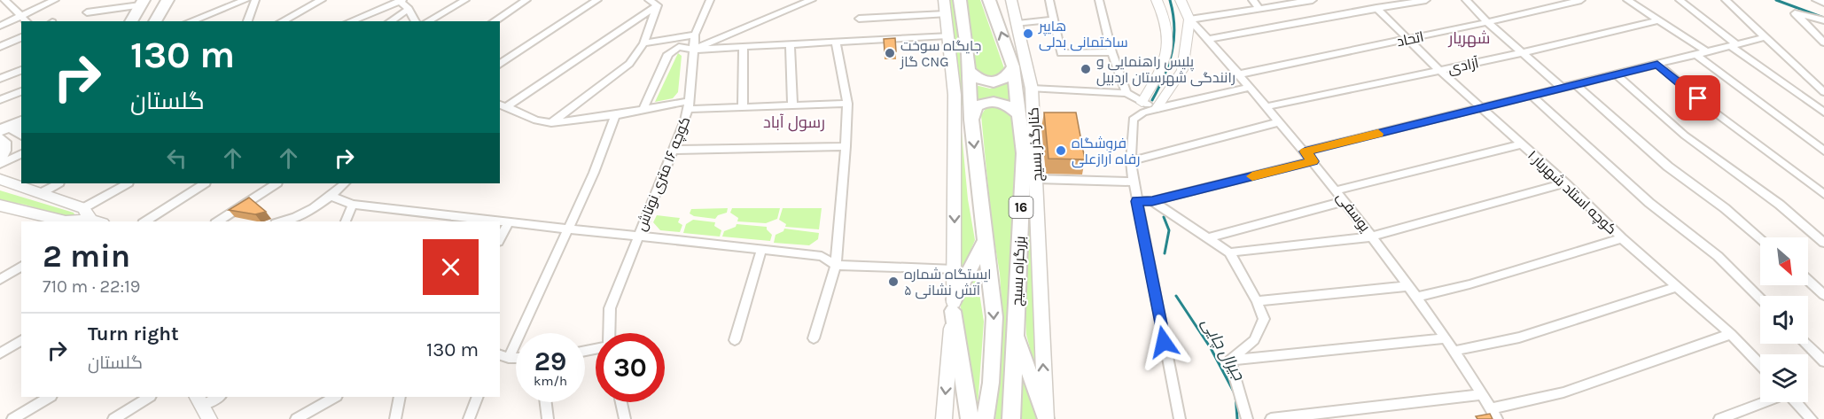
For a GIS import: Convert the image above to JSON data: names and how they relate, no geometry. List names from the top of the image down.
{
  "streets": {
    "main road": ["کنارگذر بسیج", "16", "بزرگراه بسیج"],
    "street": [
      "اتحاد",
      "آزادی",
      "کوچه ۱۶ متری نوتاش",
      "کوچه استاد شهریار ۱",
      "یوسفی"
    ]
  },
  "crossings": [
    ["اتحاد", "کوچه استاد شهریار ۱"],
    ["اتحاد", "یوسفی"],
    ["آزادی", "کوچه استاد شهریار ۱"],
    ["آزادی", "یوسفی"]
  ],
  "districts": ["شهریار", "رسول آباد"],
  "water": ["جیرال چایی"],
  "places": [
    "هایپر ساختمانی بدلی",
    "جایگاه سوخت گاز CNG",
    "پلیس راهنمایی و رانندگی شهرستان اردبیل",
    "فروشگاه رفاه آرازعلی",
    "ایستگاه شماره ۵ آتش نشانی"
  ],
  "north": "bottom right",
  "page": {
    "turn": ["130 m", "گلستان"],
    "heading": ["2 min", "710 m · 22:19"],
    "list": [
      {
        "name": "Turn right",
        "note": "گلستان",
        "value": "130 m"
      }
    ],
    "speed": "29 km/h",
    "limit": "30"
  }
}
